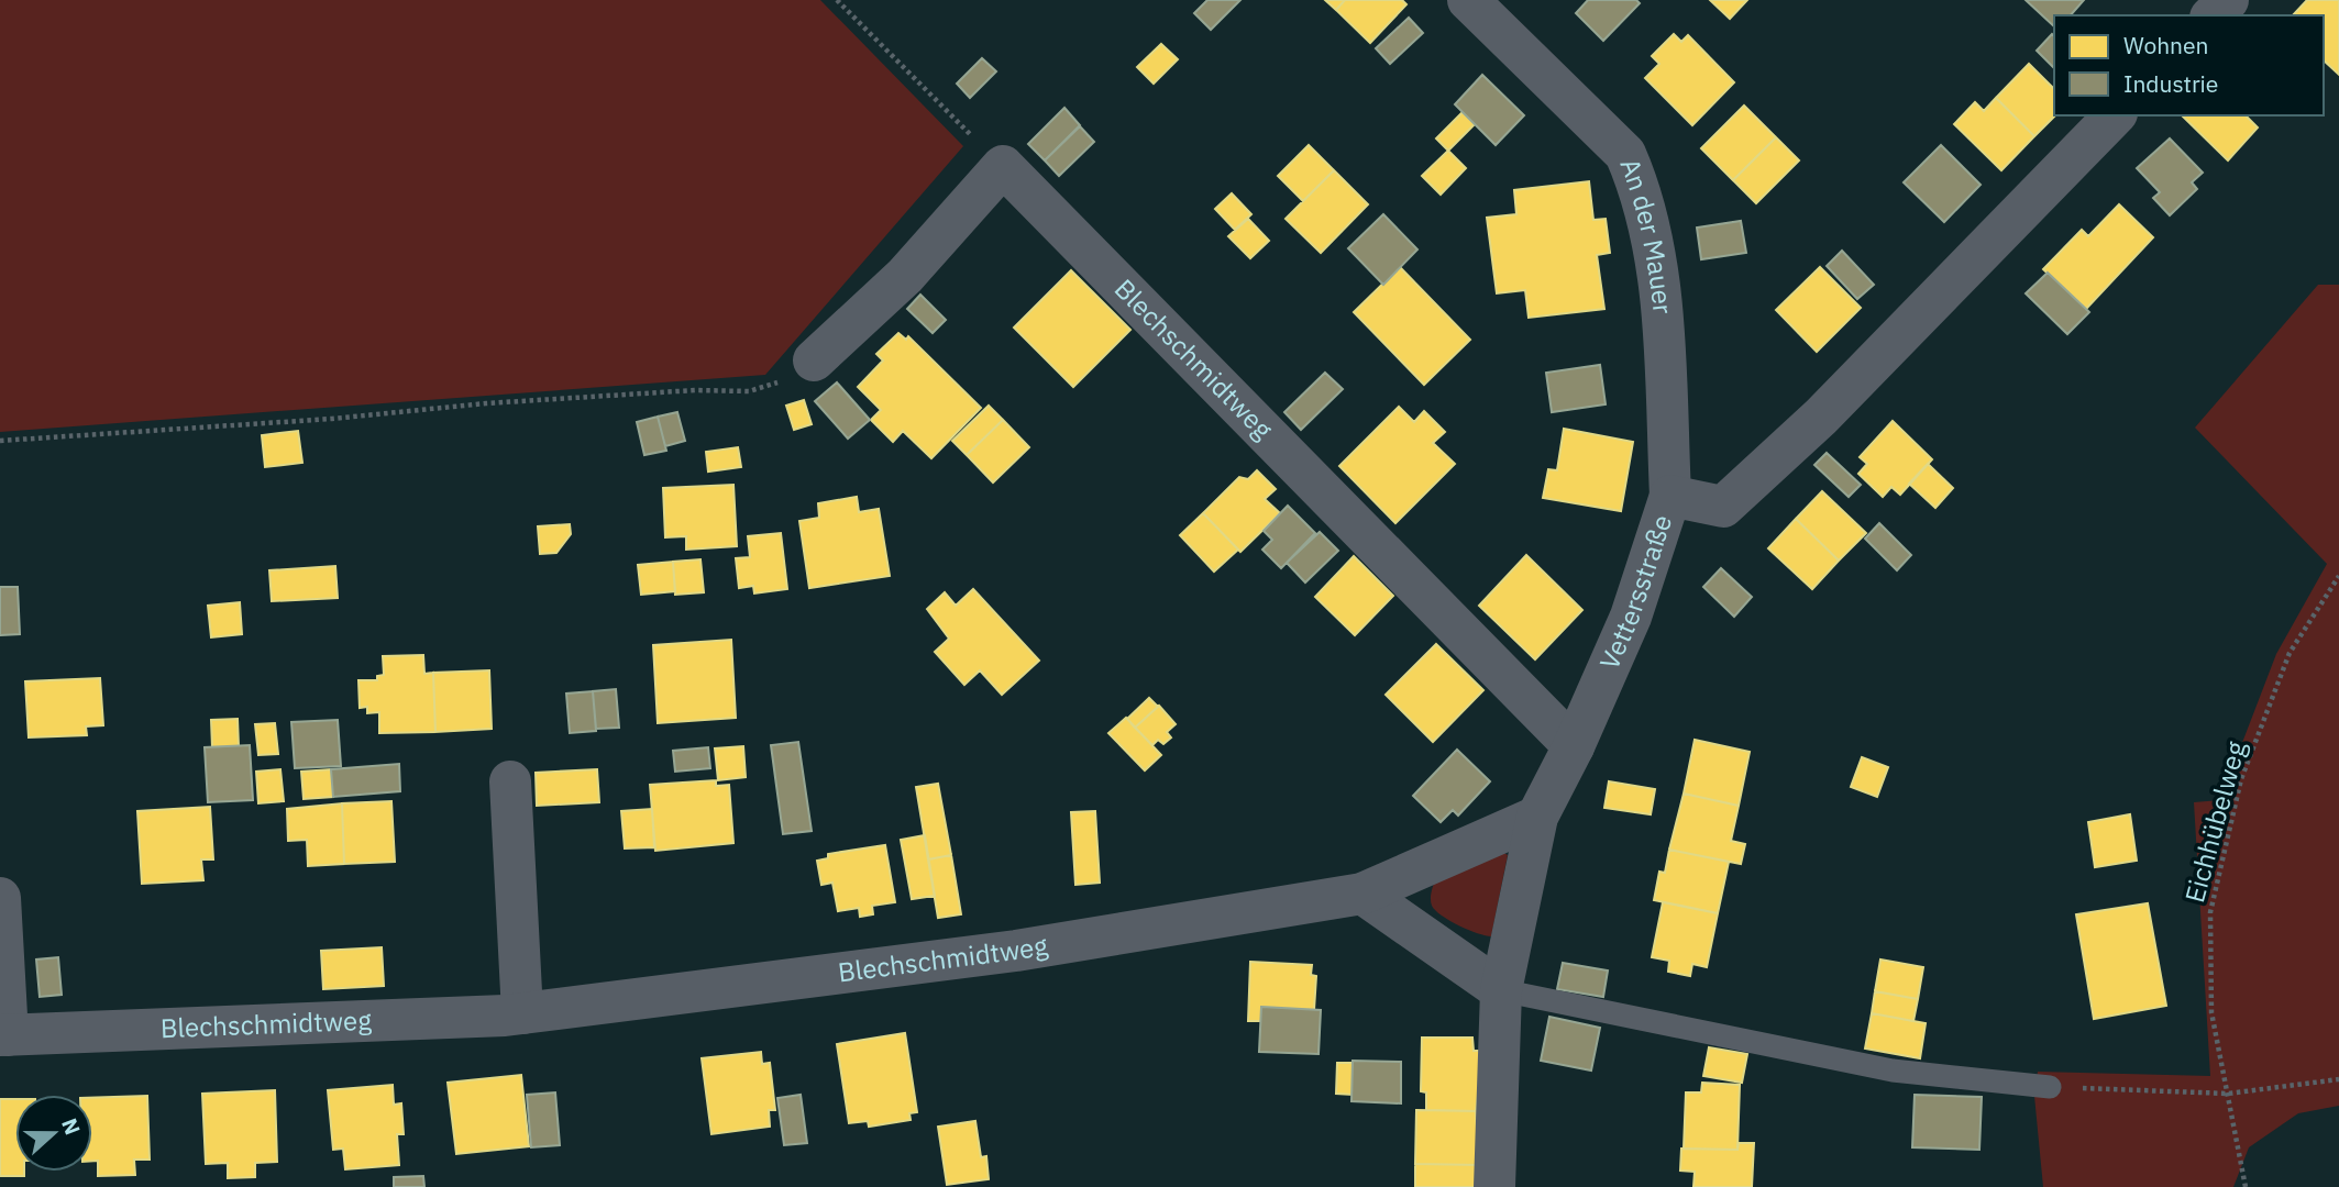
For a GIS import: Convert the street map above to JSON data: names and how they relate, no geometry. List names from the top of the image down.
{
  "streets": {
    "street": ["An der Mauer", "Blechschmidtweg", "Vettersstraße"],
    "path": ["Eichhübelweg"]
  },
  "crossings": [
    ["An der Mauer", "Vettersstraße"],
    ["Blechschmidtweg", "Vettersstraße"]
  ],
  "legend": ["Wohnen", "Industrie"],
  "north": "right"
}
